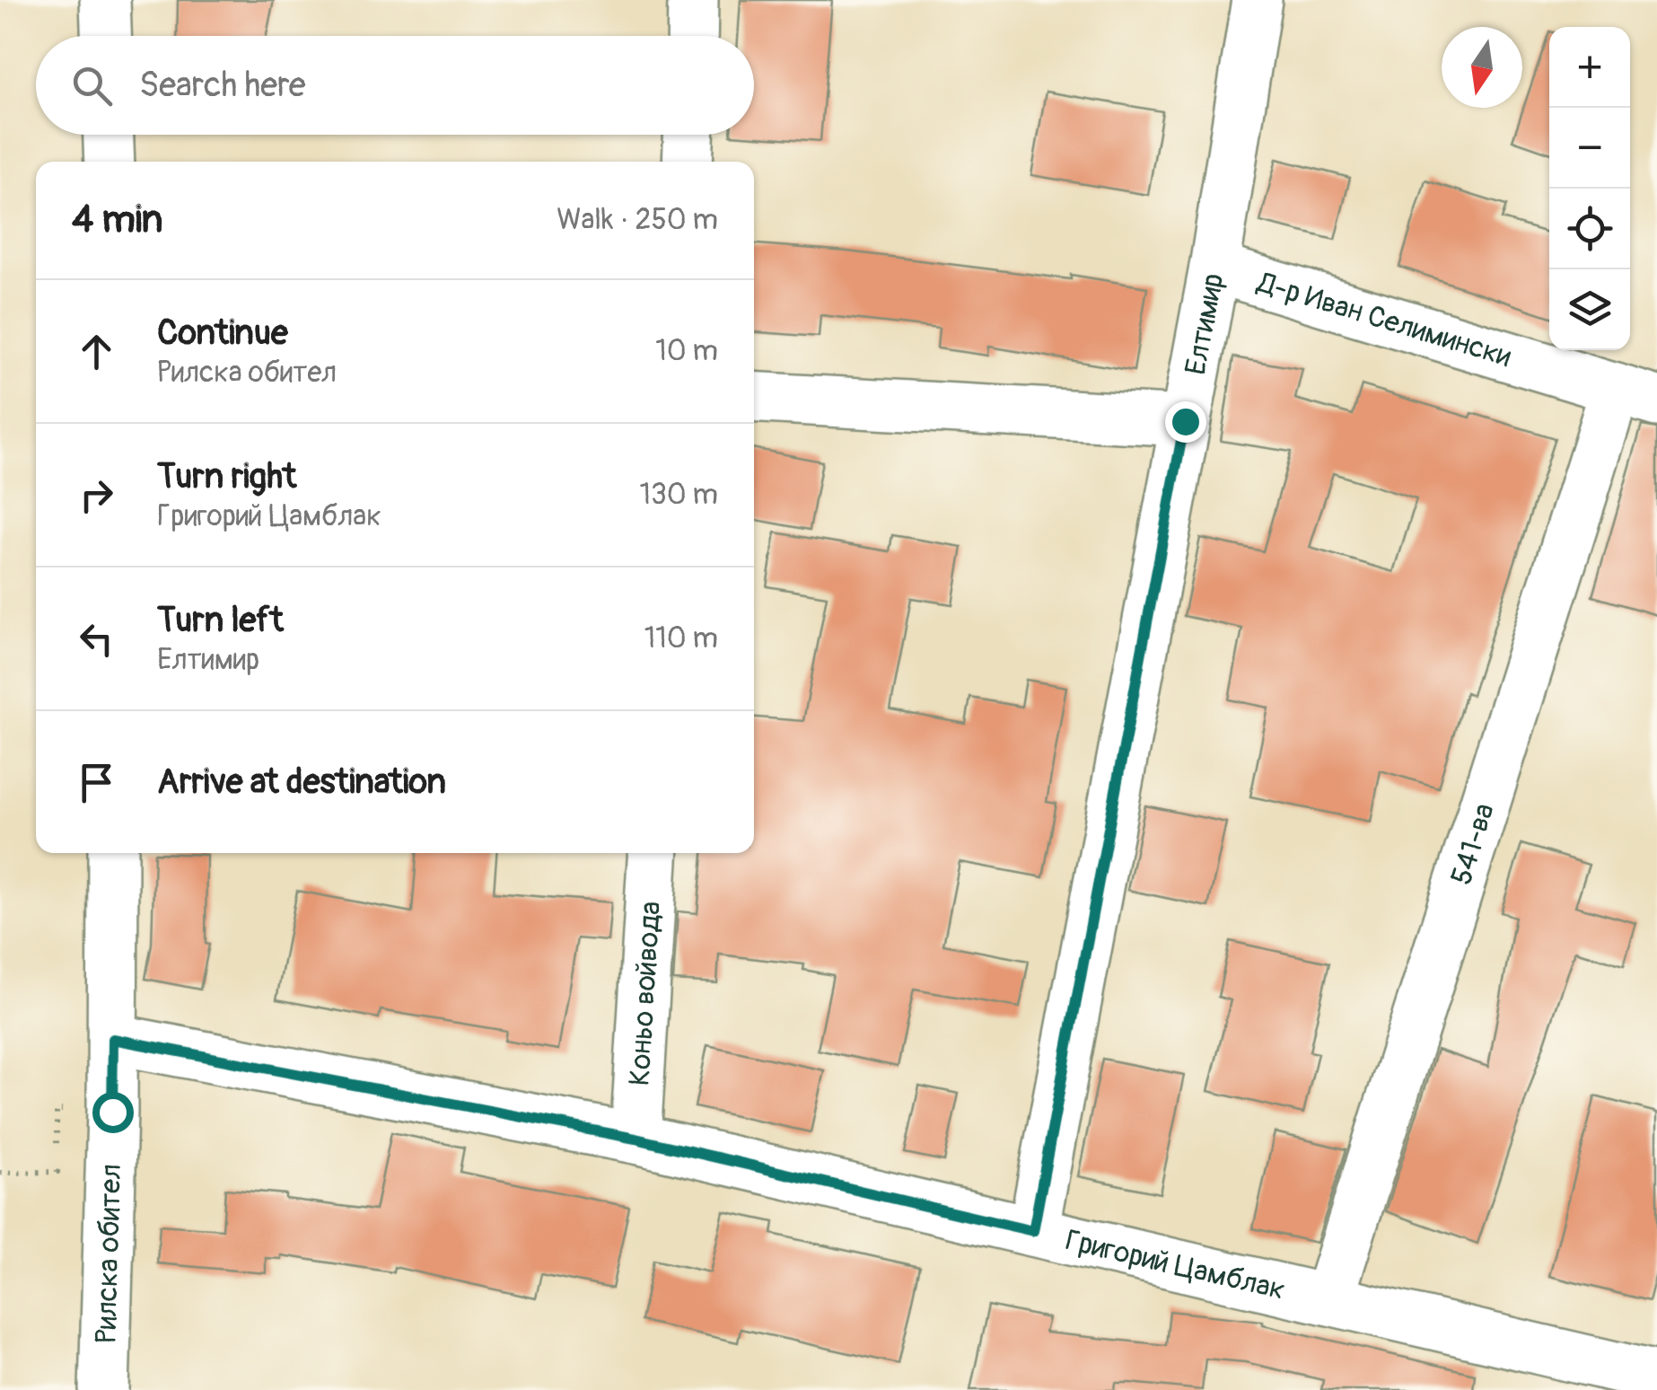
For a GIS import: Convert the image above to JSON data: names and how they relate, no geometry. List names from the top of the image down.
{
  "streets": {
    "street": [
      "Д-р Иван Селимински",
      "Елтимир",
      "541-ва",
      "Коньо войвода",
      "Рилска обител",
      "Григорий Цамблак"
    ]
  },
  "crossings": [
    ["Д-р Иван Селимински", "Елтимир"],
    ["Д-р Иван Селимински", "541-ва"],
    ["Елтимир", "Григорий Цамблак"],
    ["541-ва", "Григорий Цамблак"],
    ["Коньо войвода", "Григорий Цамблак"],
    ["Рилска обител", "Григорий Цамблак"]
  ],
  "north": "bottom",
  "page": {
    "map_buttons": ["+", "−"],
    "search": "Search here",
    "heading": ["4 min", "Walk · 250 m"],
    "list": [
      ["Continue", "Рилска обител", "10 m"],
      ["Turn right", "Григорий Цамблак", "130 m"],
      ["Turn left", "Елтимир", "110 m"],
      "Arrive at destination"
    ]
  }
}
